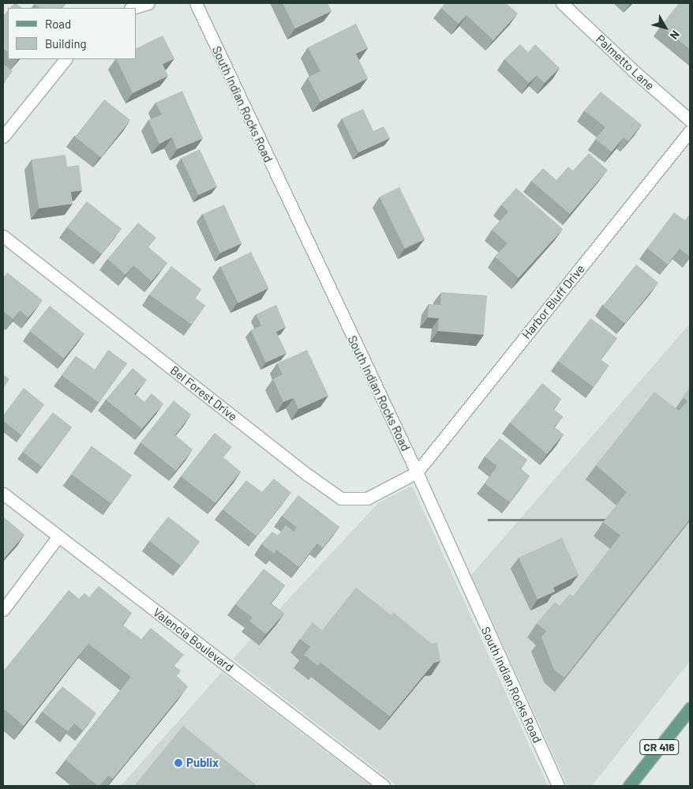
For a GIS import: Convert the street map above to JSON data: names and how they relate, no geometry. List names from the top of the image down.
{
  "streets": {
    "main road": ["CR 416"],
    "street": [
      "Palmetto Lane",
      "South Indian Rocks Road",
      "Harbor Bluff Drive",
      "Bel Forest Drive",
      "Valencia Boulevard"
    ]
  },
  "crossings": [
    ["South Indian Rocks Road", "Harbor Bluff Drive"],
    ["South Indian Rocks Road", "Bel Forest Drive"],
    ["Harbor Bluff Drive", "Bel Forest Drive"]
  ],
  "places": ["Publix"],
  "legend": ["Road", "Building"],
  "north": "bottom right"
}
